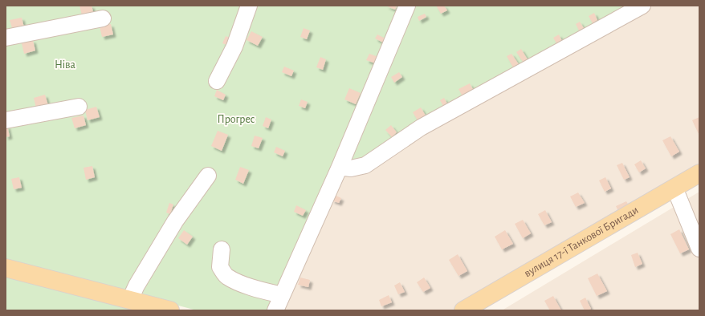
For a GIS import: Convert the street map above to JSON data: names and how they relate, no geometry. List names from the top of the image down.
{
  "streets": {
    "main road": ["вулиця 17-ї Танкової Бригади"]
  },
  "parks": ["Ніва", "Прогрес"]
}
